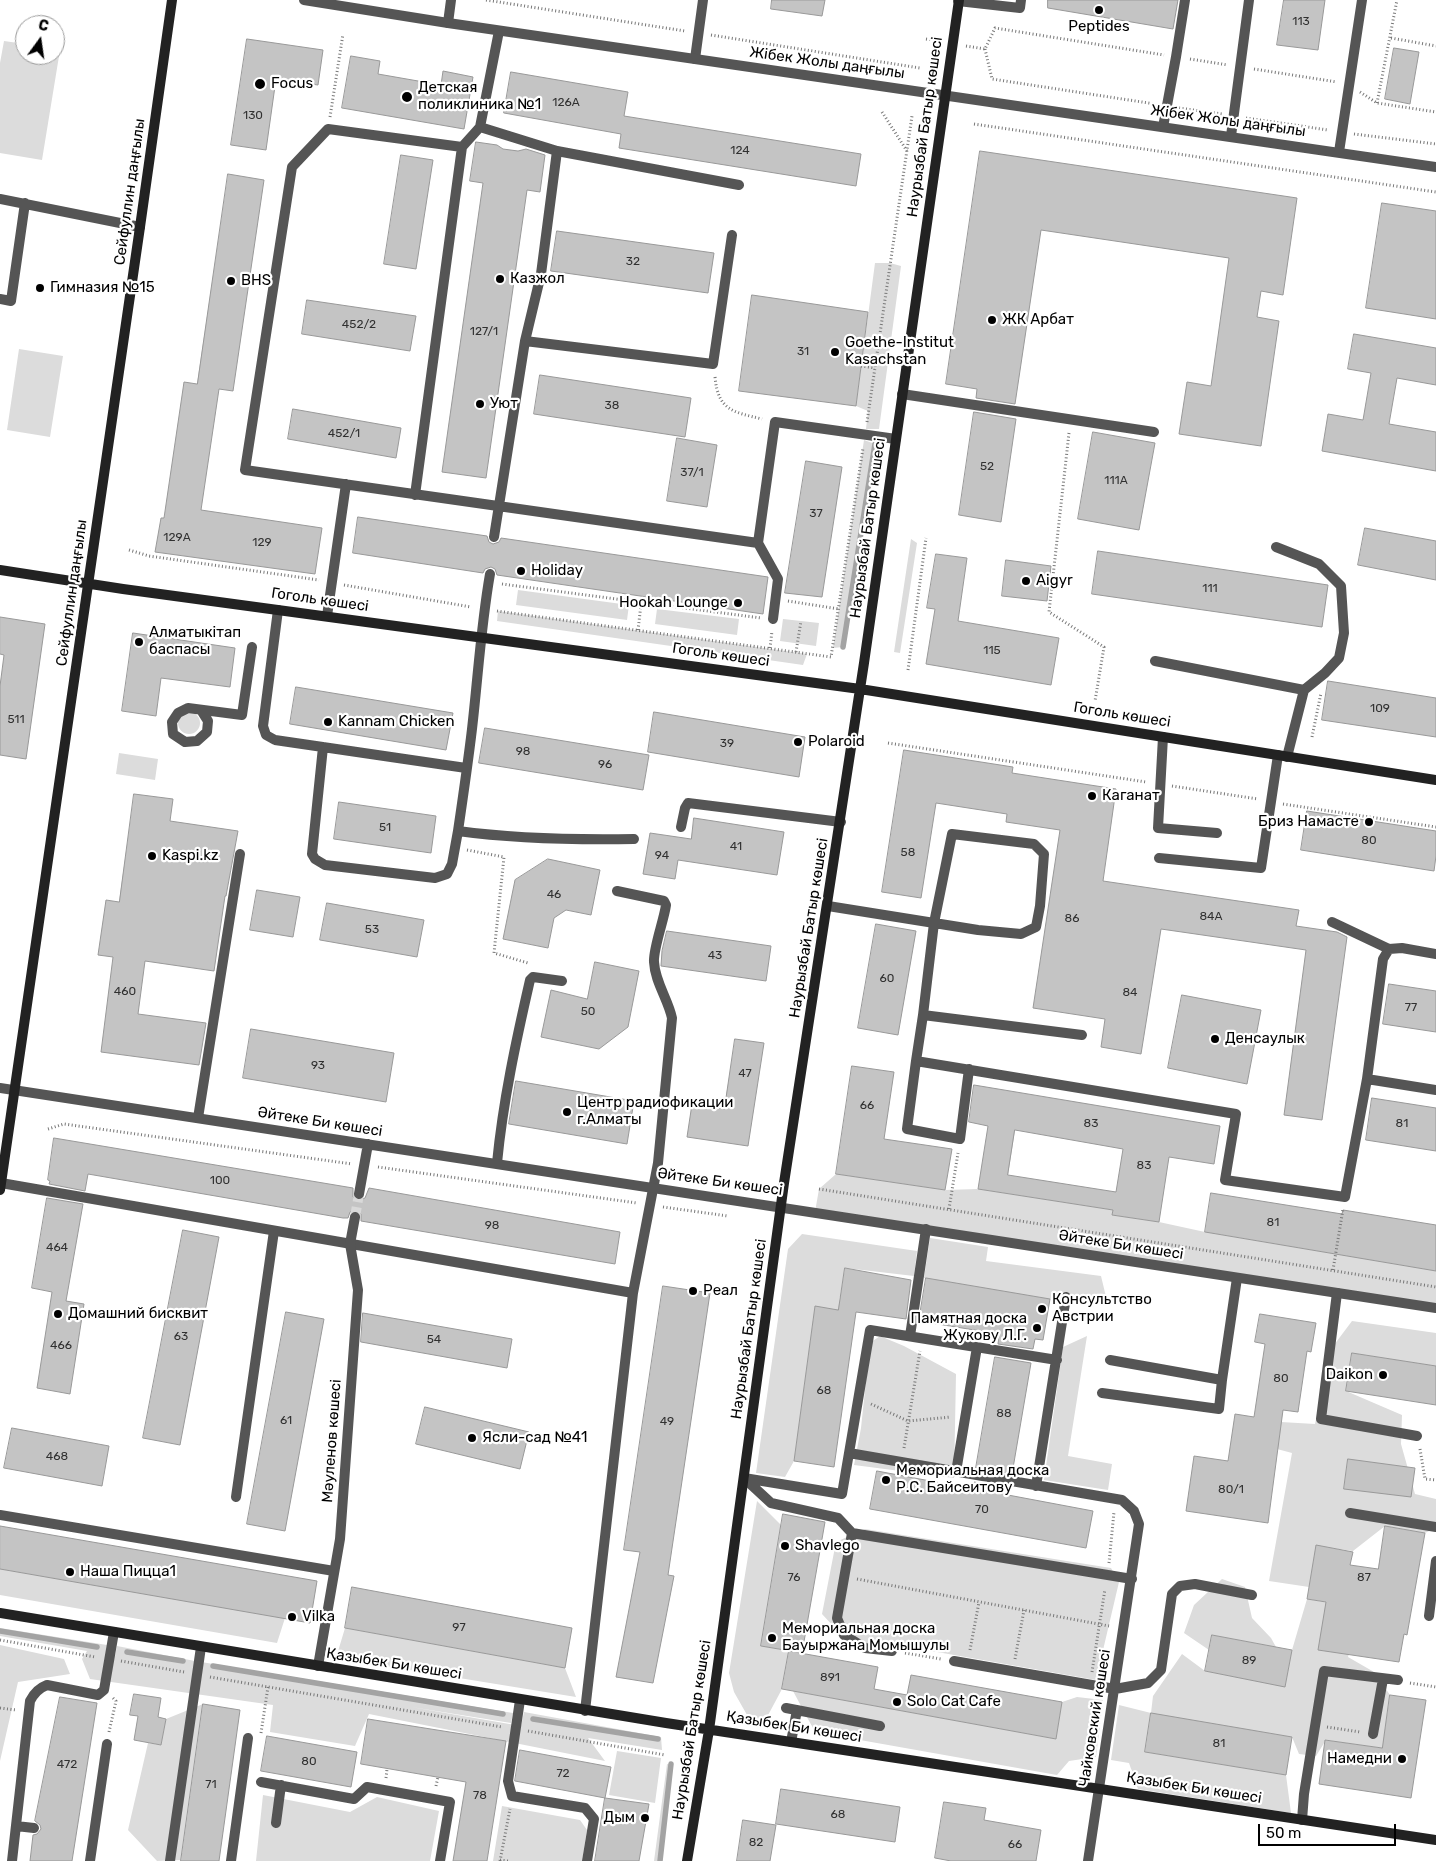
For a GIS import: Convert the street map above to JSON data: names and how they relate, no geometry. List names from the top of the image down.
{
  "streets": {
    "main road": [
      "Наурызбай Батыр көшесі",
      "Сейфуллин даңғылы",
      "Гоголь көшесі",
      "Қазыбек Би көшесі"
    ],
    "street": [
      "Жібек Жолы даңғылы",
      "Әйтеке Би көшесі",
      "Мәуленов көшесі",
      "Чайковский көшесі"
    ]
  },
  "crossings": [
    ["Жібек Жолы даңғылы", "Наурызбай Батыр көшесі"],
    ["Наурызбай Батыр көшесі", "Гоголь көшесі"],
    ["Наурызбай Батыр көшесі", "Әйтеке Би көшесі"],
    ["Наурызбай Батыр көшесі", "Қазыбек Би көшесі"],
    ["Сейфуллин даңғылы", "Гоголь көшесі"],
    ["Сейфуллин даңғылы", "Әйтеке Би көшесі"],
    ["Мәуленов көшесі", "Қазыбек Би көшесі"],
    ["Қазыбек Би көшесі", "Чайковский көшесі"]
  ],
  "places": [
    "Peptides",
    "Focus",
    "Детская поликлиника №1",
    "Казжол",
    "BHS",
    "Гимназия №15",
    "ЖК Арбат",
    "Goethe-Institut Kasachstan",
    "Уют",
    "Holiday",
    "Aigyr",
    "Hookah Lounge",
    "Алматыкітап баспасы",
    "Kannam Chicken",
    "Polaroid",
    "Каганат",
    "Бриз Намасте",
    "Kaspi.kz",
    "Денсаулык",
    "Центр радиофикации г.Алматы",
    "Реал",
    "Консультство Австрии",
    "Домашний бисквит",
    "Памятная доска Жукову Л.Г.",
    "Daikon",
    "Ясли-сад №41",
    "Мемориальная доска Р.С. Байсеитову",
    "Shavlego",
    "Наша Пицца1",
    "Vilka",
    "Мемориальная доска Бауыржана Момышулы",
    "Solo Cat Cafe",
    "Намедни",
    "Дым"
  ],
  "house_numbers": [
    "113",
    "126А",
    "130",
    "124",
    "32",
    "452/2",
    "127/1",
    "31",
    "38",
    "452/1",
    "52",
    "37/1",
    "111А",
    "37",
    "129А",
    "129",
    "111",
    "115",
    "109",
    "511",
    "39",
    "98",
    "96",
    "51",
    "80",
    "41",
    "58",
    "94",
    "46",
    "84А",
    "86",
    "53",
    "43",
    "60",
    "460",
    "84",
    "77",
    "50",
    "93",
    "47",
    "66",
    "83",
    "81",
    "83",
    "100",
    "81",
    "98",
    "464",
    "63",
    "54",
    "466",
    "80",
    "68",
    "88",
    "61",
    "49",
    "468",
    "80/1",
    "70",
    "76",
    "87",
    "97",
    "89",
    "891",
    "81",
    "80",
    "472",
    "72",
    "71",
    "78",
    "68",
    "82",
    "66"
  ],
  "scale_bar": "50 m",
  "north": "top"
}
